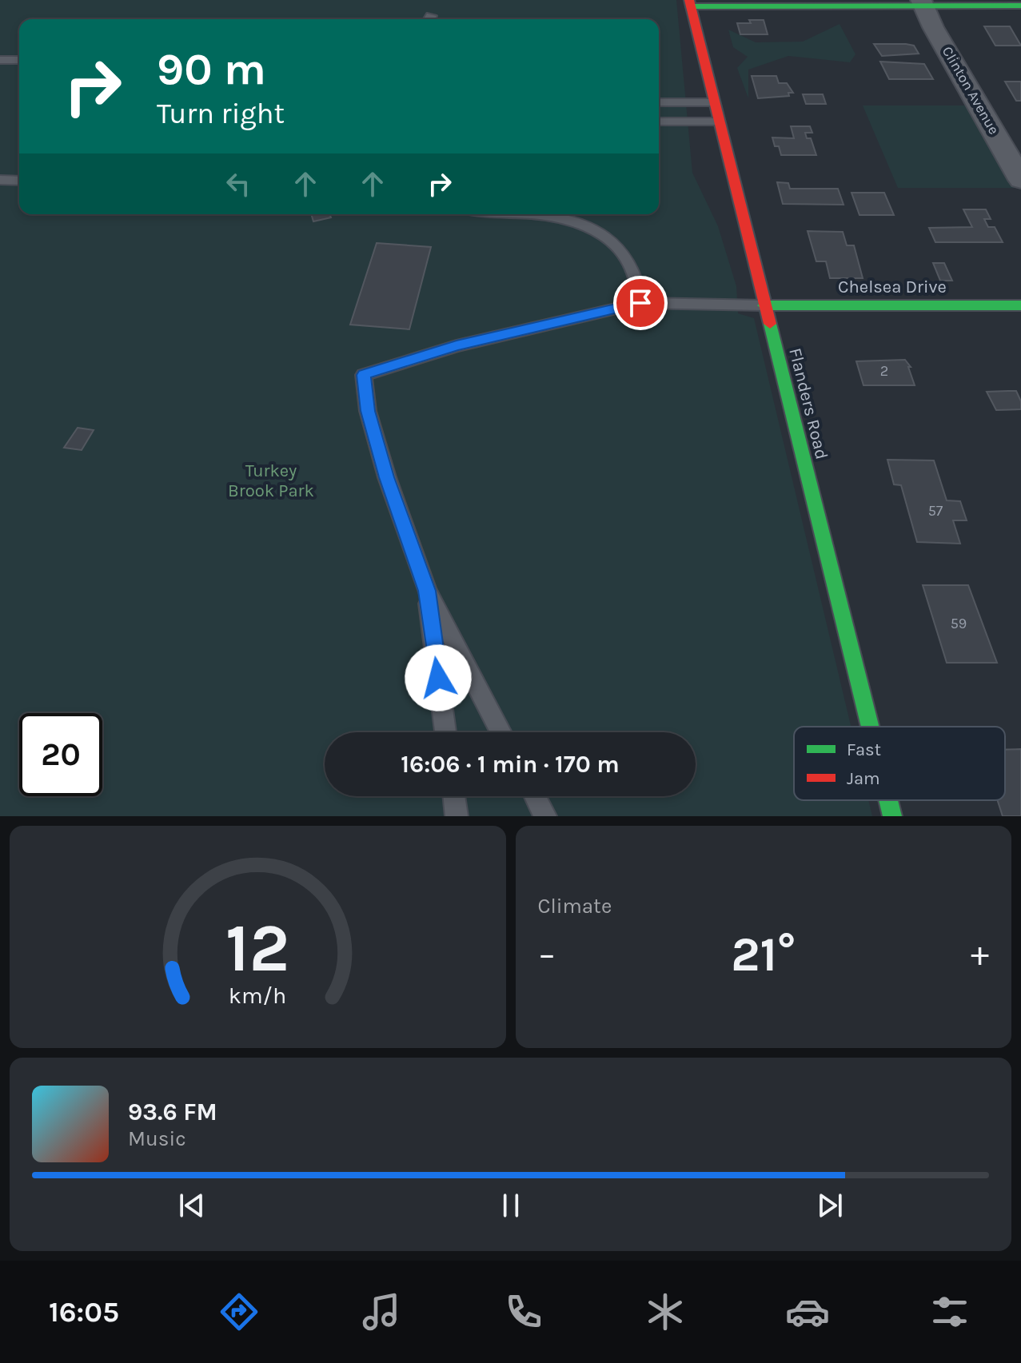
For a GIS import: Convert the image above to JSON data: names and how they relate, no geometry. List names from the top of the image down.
{
  "streets": {
    "main road": ["Chelsea Drive", "Flanders Road"],
    "street": ["Clinton Avenue"]
  },
  "crossings": [
    ["Chelsea Drive", "Flanders Road"]
  ],
  "parks": ["Turkey Brook Park"],
  "house_numbers": ["2", "57", "59"],
  "legend": ["Fast", "Jam"],
  "page": {
    "turn": ["90 m", "Turn right"],
    "limit": "20",
    "trip": "16:06 · 1 min · 170 m",
    "tile": "Climate",
    "heat": ["−", "21°", "+"],
    "song": ["93.6 FM", "Music"],
    "tabs": "16:05",
    "gauge": ["12", "km/h"]
  }
}
